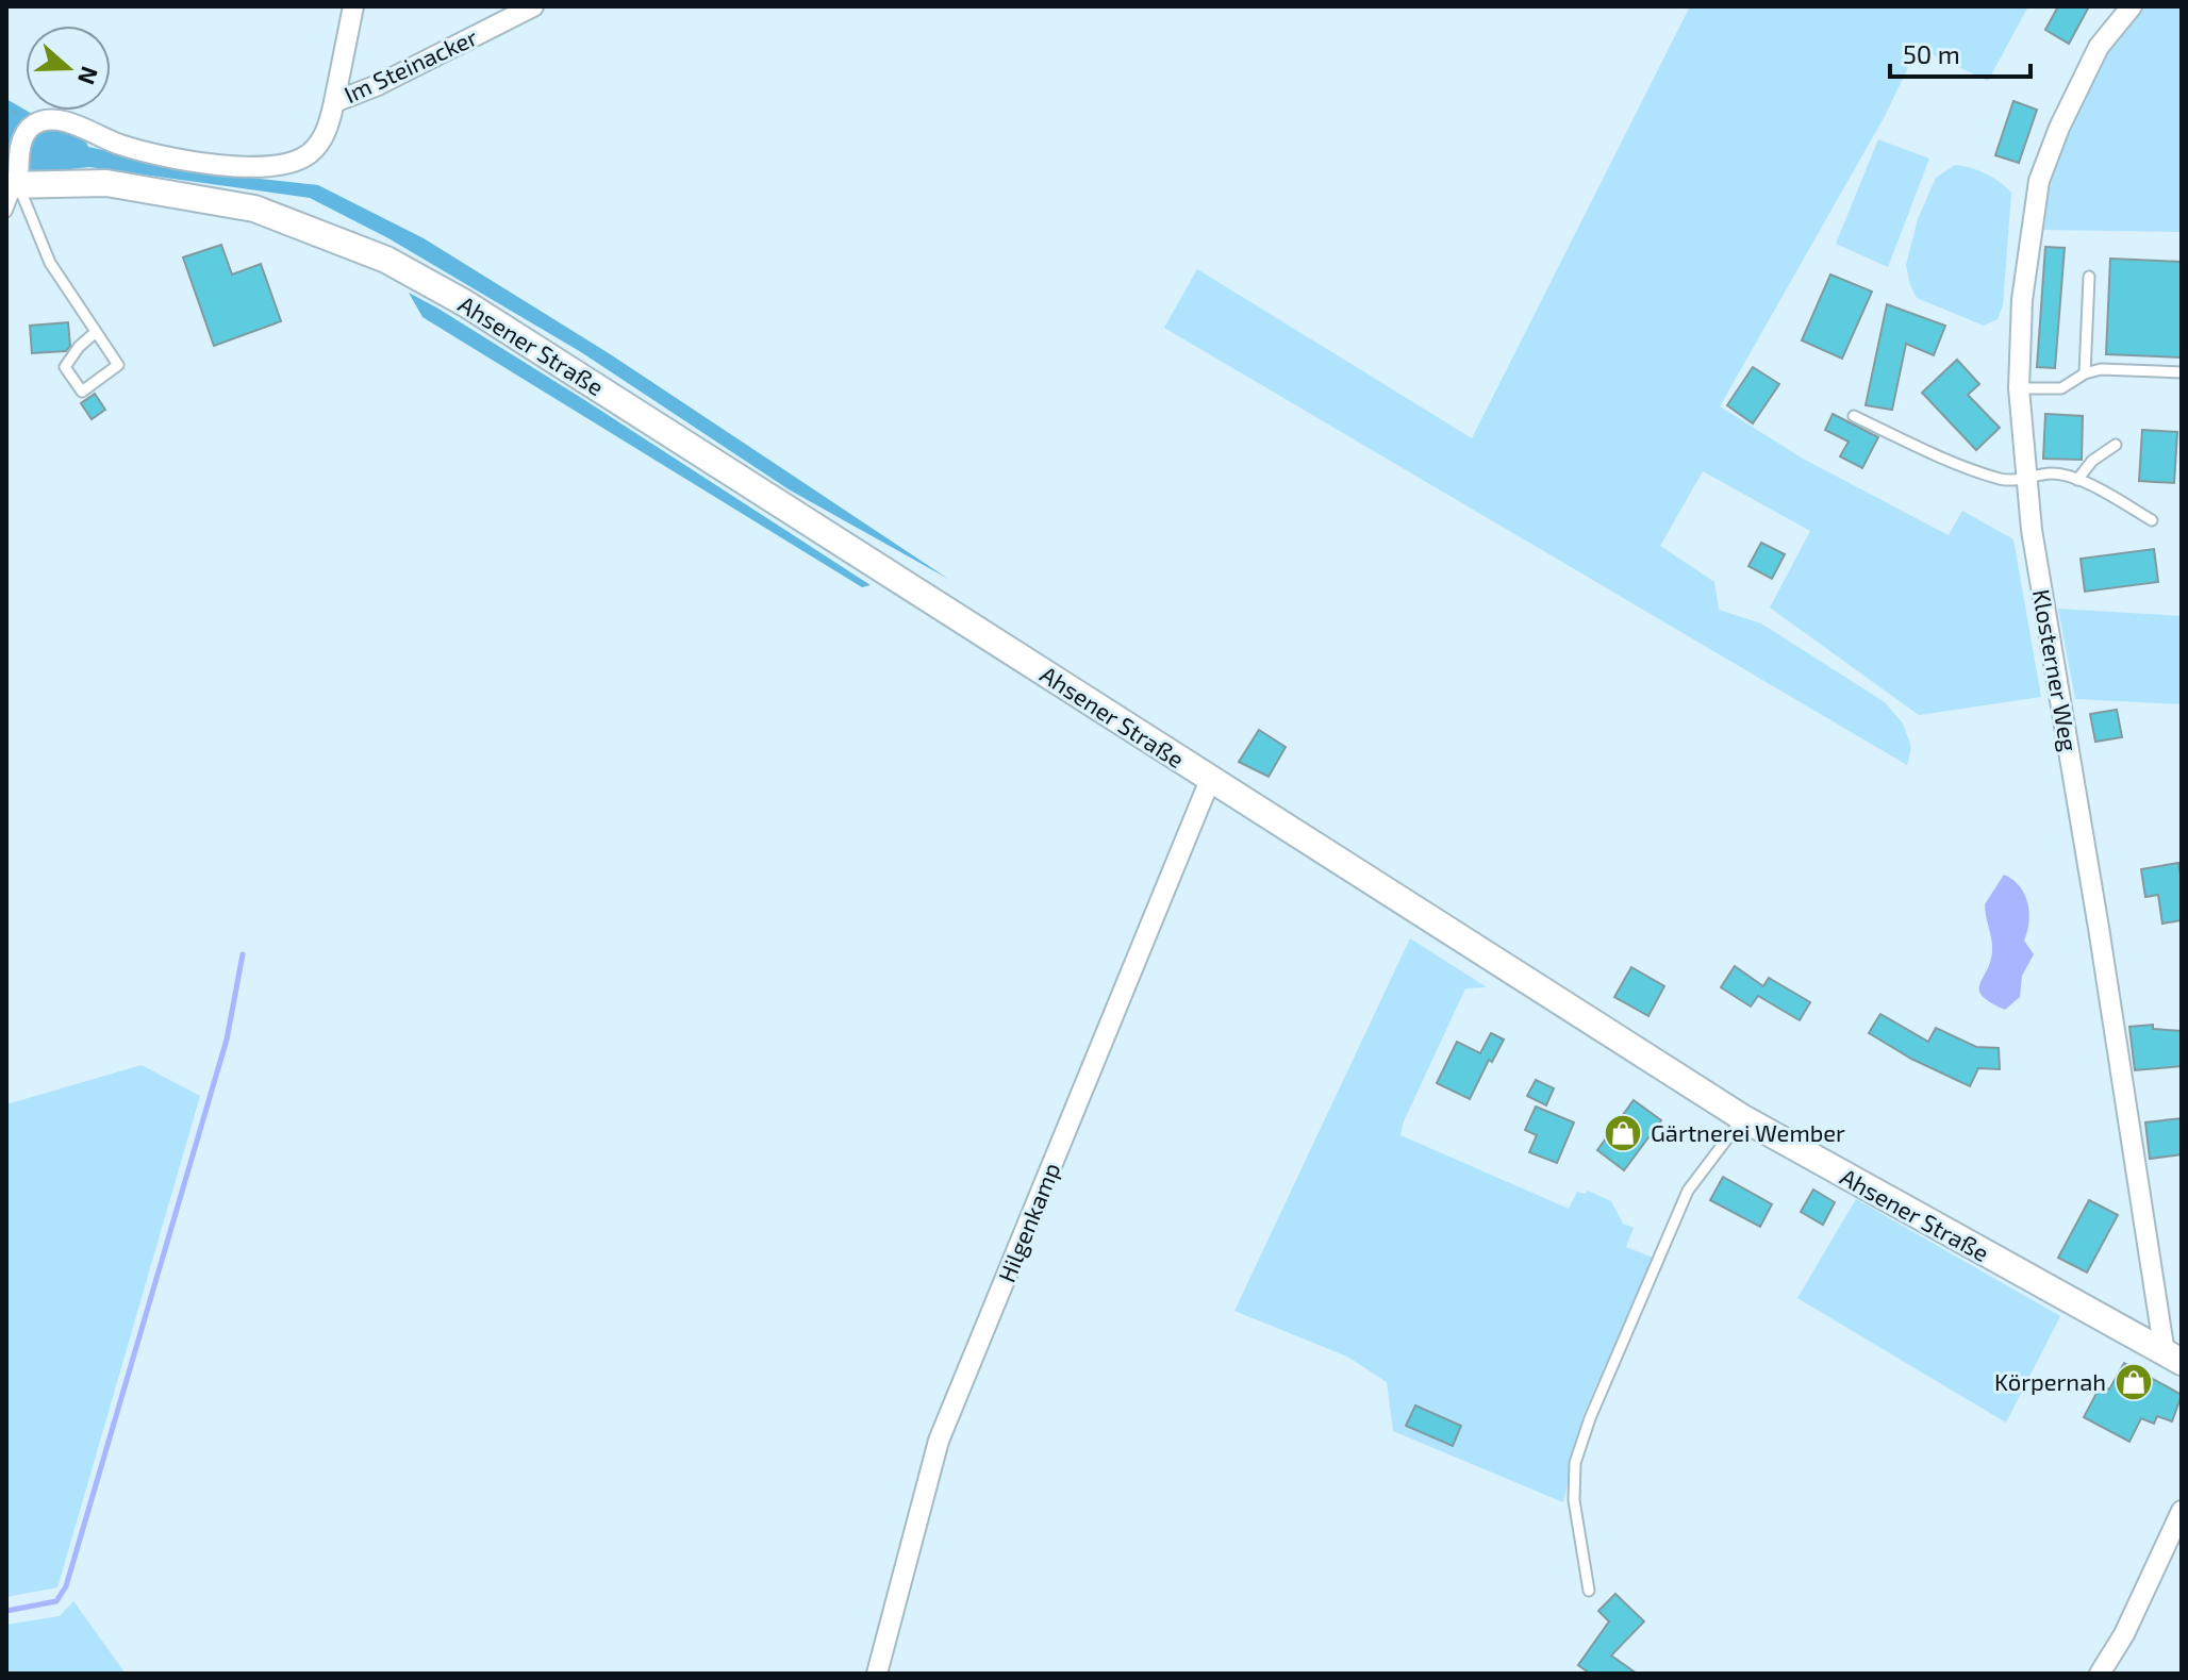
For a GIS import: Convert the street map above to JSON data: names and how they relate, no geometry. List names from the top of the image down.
{
  "streets": {
    "main road": ["Ahsener Straße"],
    "street": ["Im Steinacker", "Klosterner Weg", "Hilgenkamp"]
  },
  "crossings": [
    ["Im Steinacker", "Ahsener Straße"],
    ["Ahsener Straße", "Klosterner Weg"],
    ["Ahsener Straße", "Hilgenkamp"]
  ],
  "places": {
    "shop": ["Gärtnerei Wember", "Körpernah"]
  },
  "scale_bar": "50 m",
  "north": "right"
}
